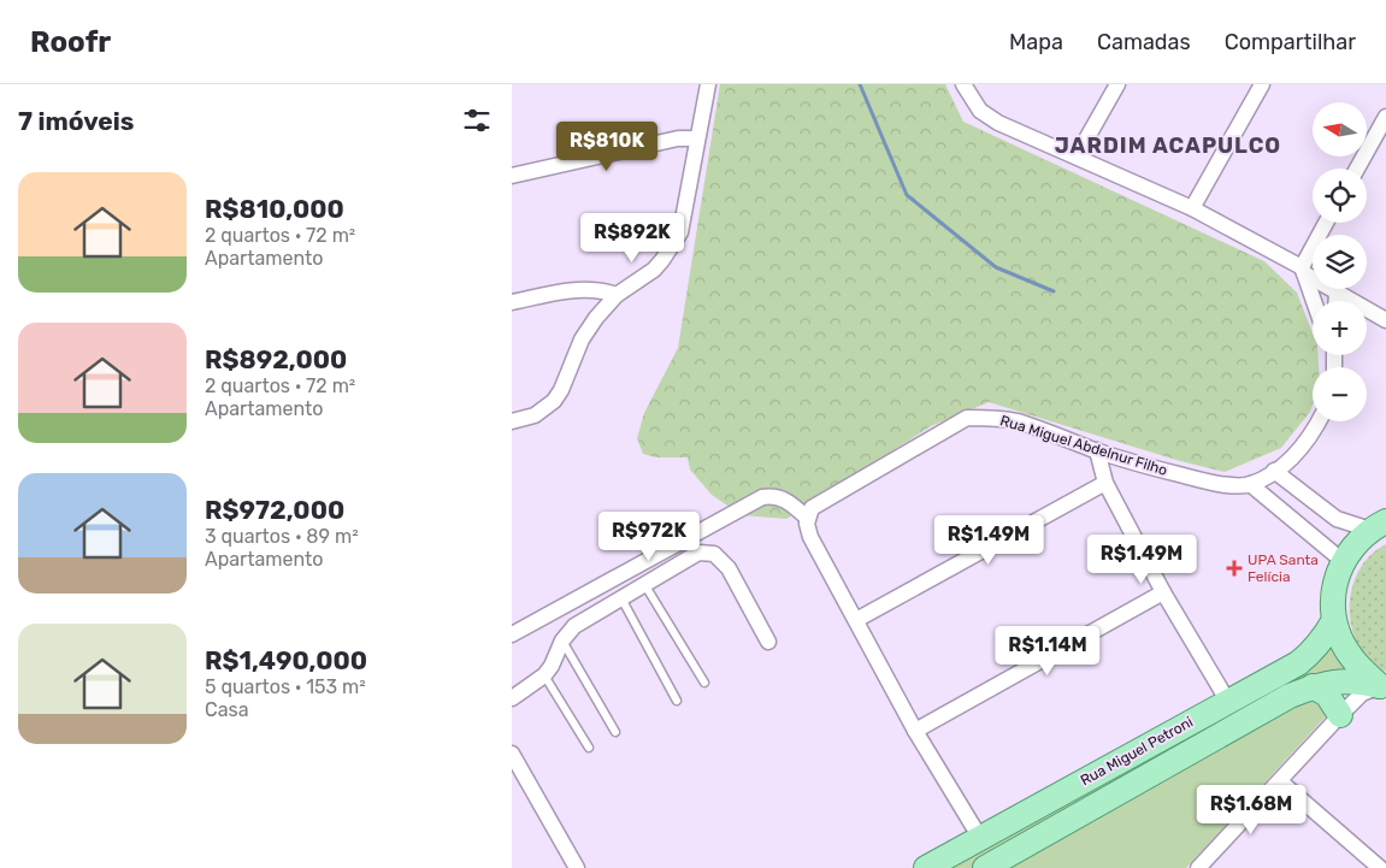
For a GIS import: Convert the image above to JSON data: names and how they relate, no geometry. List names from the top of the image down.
{
  "streets": {
    "main road": ["Rua Miguel Petroni"],
    "street": ["Rua Miguel Abdelnur Filho"]
  },
  "districts": ["JARDIM ACAPULCO"],
  "places": {
    "health": ["UPA Santa Felícia"]
  },
  "north": "left",
  "page": {
    "header": "Roofr",
    "nav": ["Mapa", "Camadas", "Compartilhar"],
    "heading": "7 imóveis",
    "map_buttons": ["+", "−"],
    "price": [
      "R$810K",
      "R$892K",
      "R$972K",
      "R$1.49M",
      "R$1.49M",
      "R$1.14M",
      "R$1.68M"
    ],
    "list": [
      {
        "name": "R$810,000",
        "note": "2 quartos · 72 m² · Apartamento"
      },
      {
        "name": "R$892,000",
        "note": "2 quartos · 72 m² · Apartamento"
      },
      {
        "name": "R$972,000",
        "note": "3 quartos · 89 m² · Apartamento"
      },
      {
        "name": "R$1,490,000",
        "note": "5 quartos · 153 m² · Casa"
      }
    ]
  }
}
